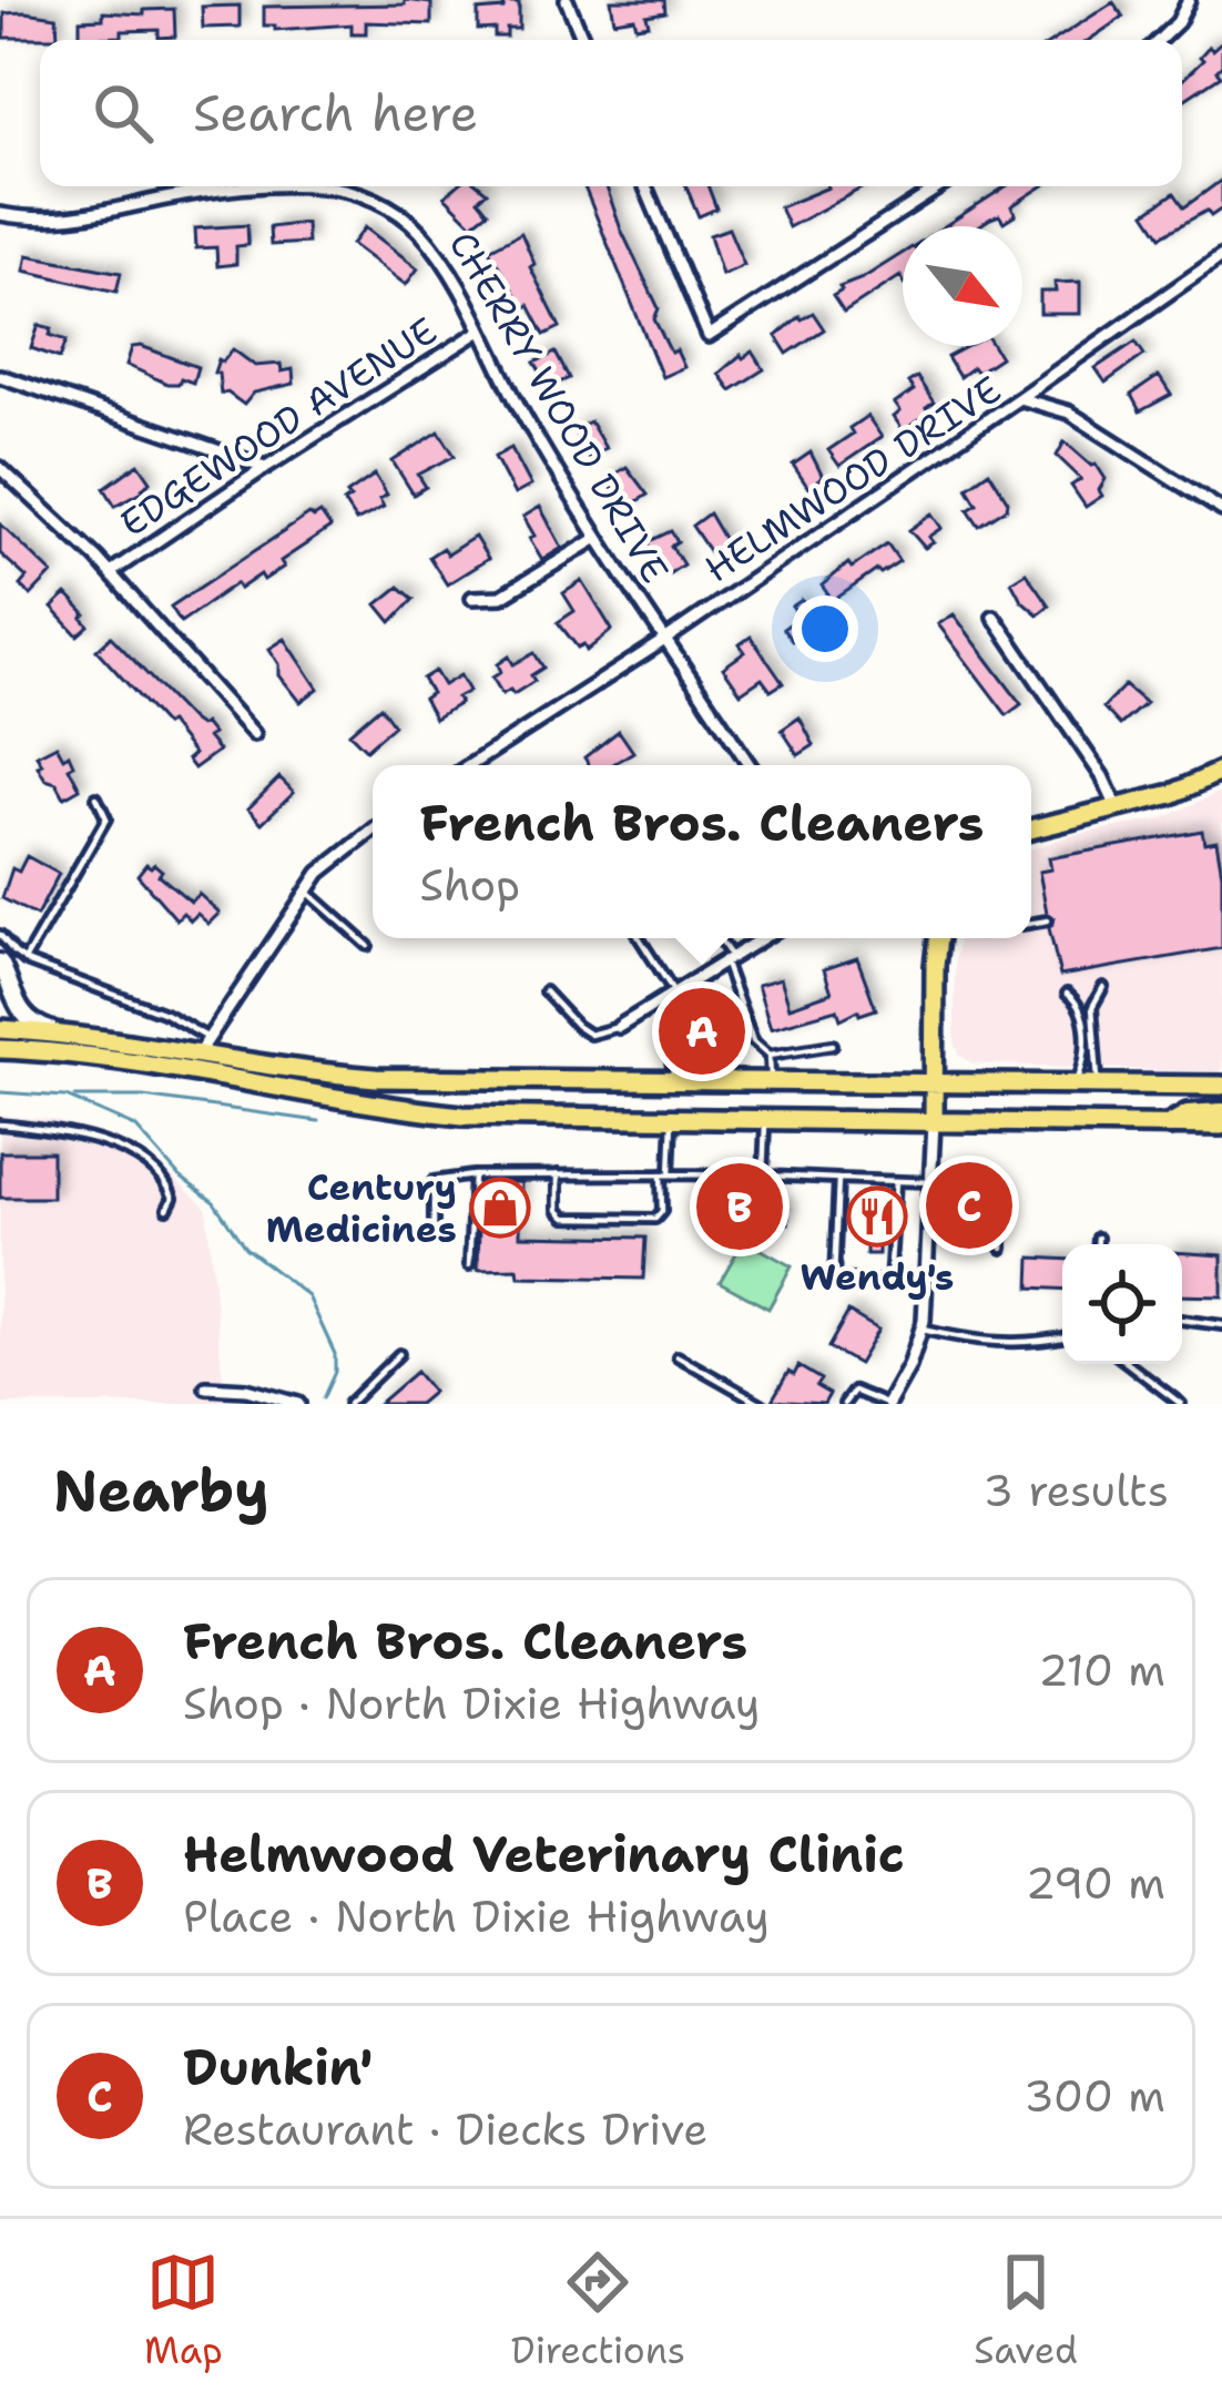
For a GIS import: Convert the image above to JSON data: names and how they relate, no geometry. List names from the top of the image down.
{
  "streets": {
    "street": ["CHERRY WOOD DRIVE", "EDGEWOOD AVENUE", "HELMWOOD DRIVE"]
  },
  "crossings": [
    ["CHERRY WOOD DRIVE", "EDGEWOOD AVENUE"],
    ["CHERRY WOOD DRIVE", "HELMWOOD DRIVE"]
  ],
  "places": {
    "shop": ["Century Medicines"],
    "restaurant": ["Wendy's"]
  },
  "north": "bottom right",
  "page": {
    "search": "Search here",
    "popup": ["French Bros. Cleaners", "Shop"],
    "pins": ["A", "C", "B"],
    "heading": ["Nearby", "3 results"],
    "list": [
      {
        "mark": "A",
        "name": "French Bros. Cleaners",
        "note": "Shop · North Dixie Highway",
        "value": "210 m"
      },
      {
        "mark": "B",
        "name": "Helmwood Veterinary Clinic",
        "note": "Place · North Dixie Highway",
        "value": "290 m"
      },
      {
        "mark": "C",
        "name": "Dunkin'",
        "note": "Restaurant · Diecks Drive",
        "value": "300 m"
      }
    ],
    "nav": ["Map", "Directions", "Saved"]
  }
}
